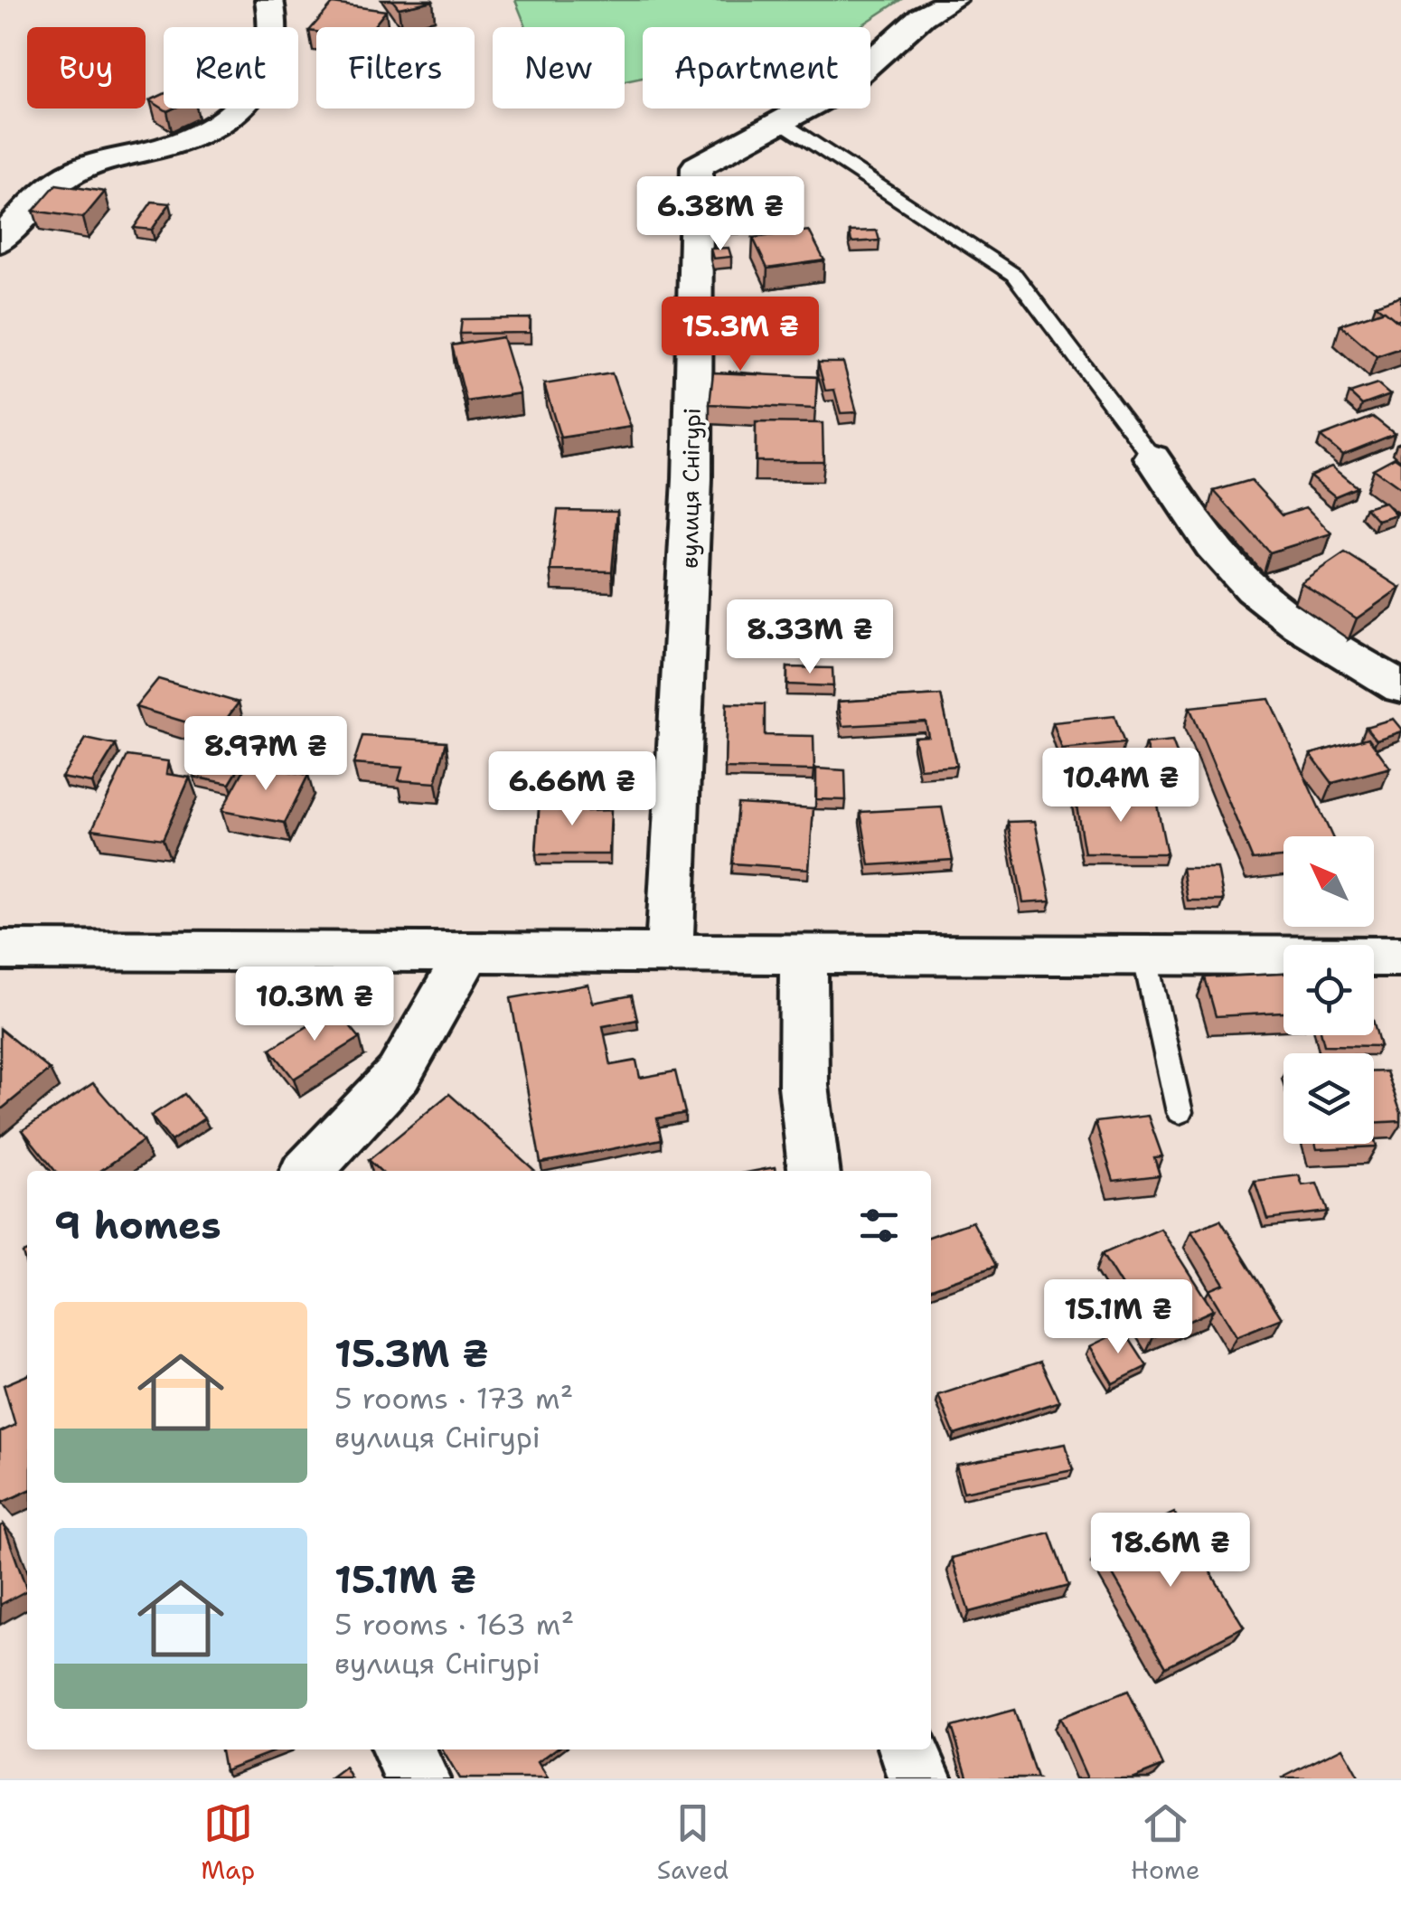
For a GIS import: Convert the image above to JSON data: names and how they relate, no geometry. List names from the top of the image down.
{
  "streets": {
    "street": ["вулиця Снігурі"]
  },
  "north": "top left",
  "page": {
    "chip": [
      "Buy",
      "Rent",
      "Filters",
      "New",
      "Apartment"
    ],
    "price": [
      "6.38M ₴",
      "15.3M ₴",
      "8.33M ₴",
      "8.97M ₴",
      "10.4M ₴",
      "6.66M ₴",
      "10.3M ₴",
      "15.1M ₴",
      "18.6M ₴"
    ],
    "heading": "9 homes",
    "list": [
      {
        "name": "15.3M ₴",
        "note": "5 rooms · 173 m² · вулиця Снігурі"
      },
      {
        "name": "15.1M ₴",
        "note": "5 rooms · 163 m² · вулиця Снігурі"
      }
    ],
    "tabs": ["Map", "Saved", "Home"]
  }
}
